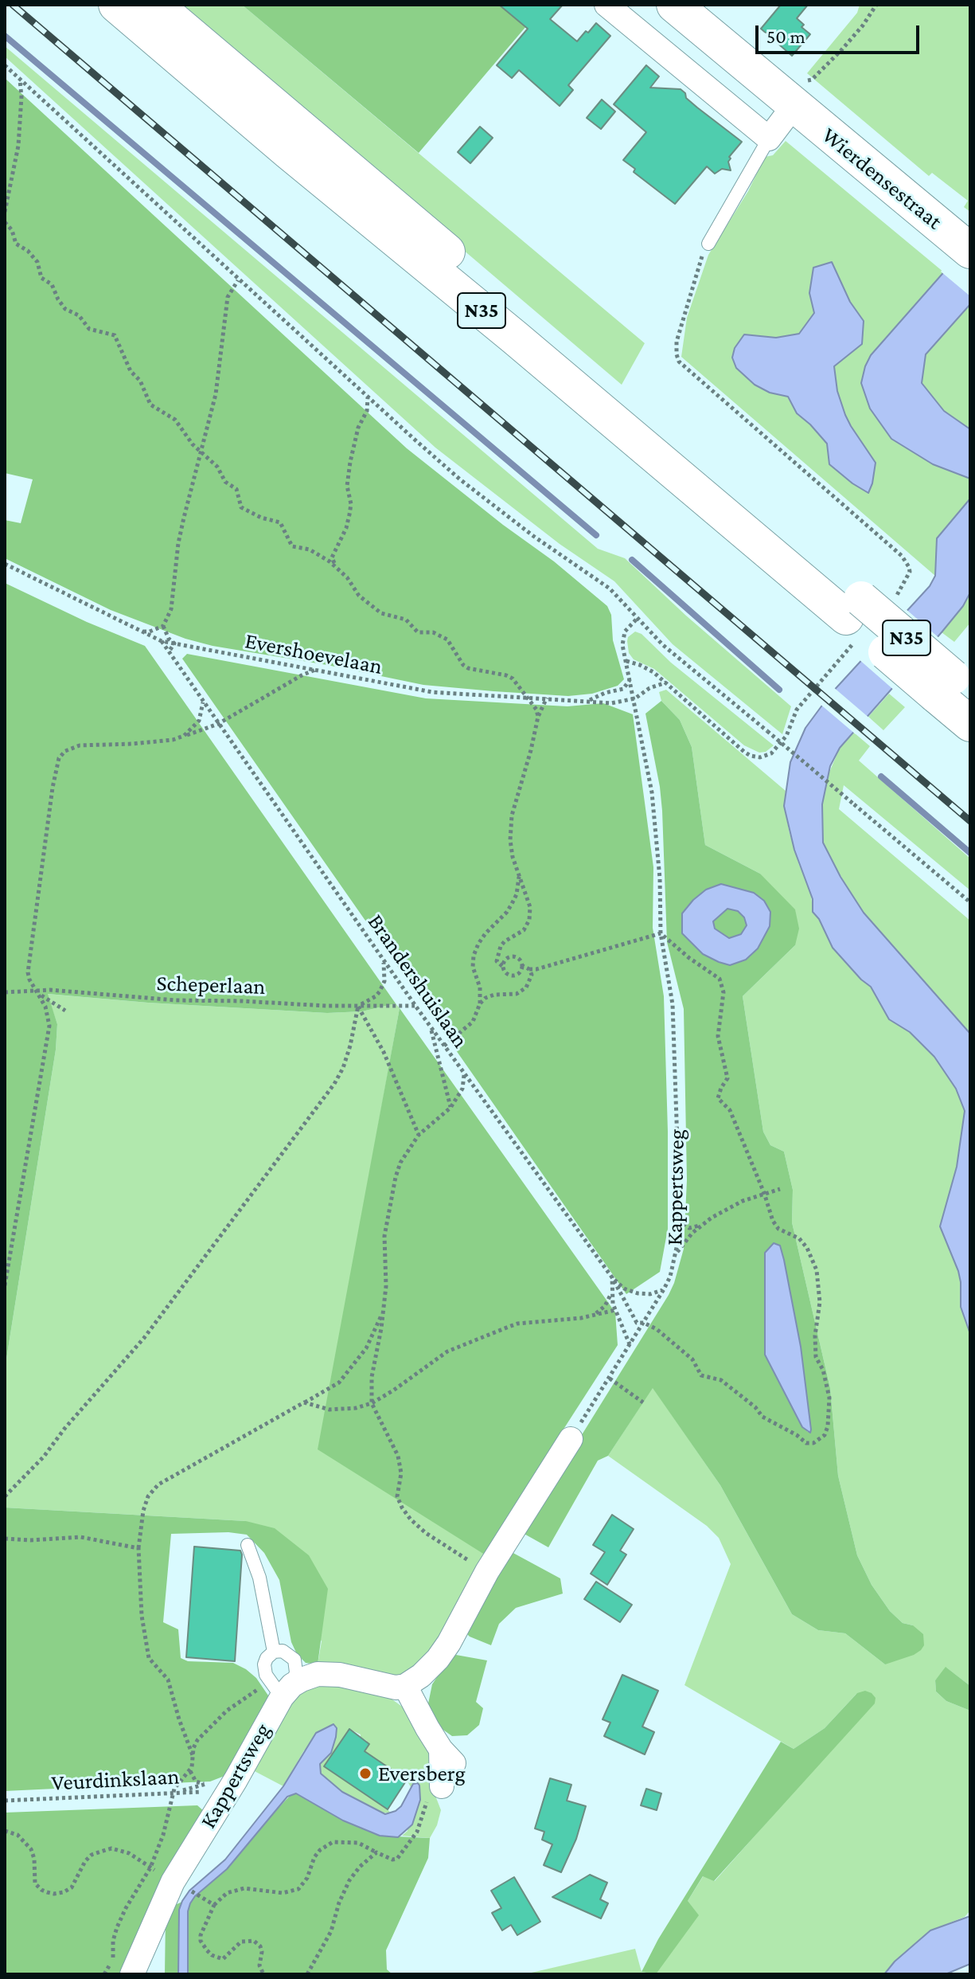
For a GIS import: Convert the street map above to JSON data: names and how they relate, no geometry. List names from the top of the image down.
{
  "streets": {
    "main road": ["Wierdensestraat", "N35"],
    "street": ["Kappertsweg"],
    "path": [
      "Evershoevelaan",
      "Brandershuislaan",
      "Scheperlaan",
      "Veurdinkslaan"
    ]
  },
  "crossings": [
    ["Evershoevelaan", "Brandershuislaan"],
    ["Evershoevelaan", "Kappertsweg"],
    ["Brandershuislaan", "Scheperlaan"],
    ["Brandershuislaan", "Kappertsweg"],
    ["Kappertsweg", "Veurdinkslaan"]
  ],
  "places": ["Eversberg"],
  "scale_bar": "50 m"
}
